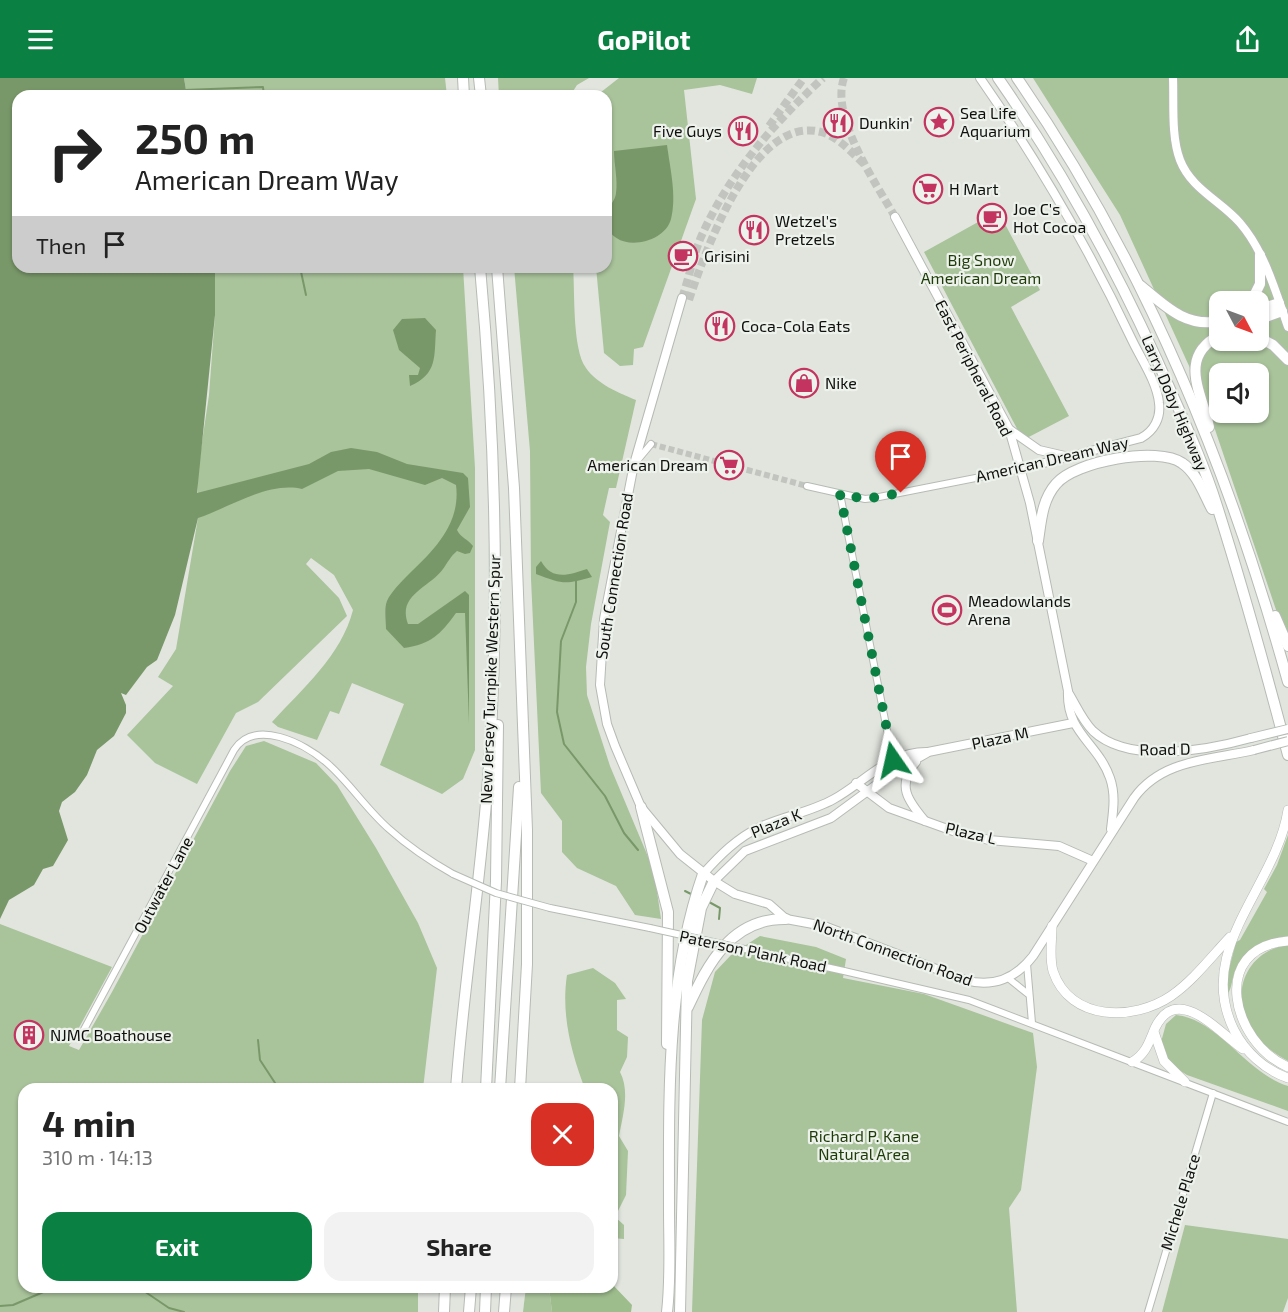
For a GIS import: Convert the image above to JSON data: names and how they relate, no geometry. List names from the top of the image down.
{
  "streets": {
    "highway": ["Larry Doby Highway", "New Jersey Turnpike Western Spur"],
    "street": [
      "East Peripheral Road",
      "American Dream Way",
      "South Connection Road",
      "Plaza M",
      "Road D",
      "Plaza K",
      "Plaza L",
      "Outwater Lane",
      "Paterson Plank Road",
      "North Connection Road",
      "Michele Place"
    ]
  },
  "crossings": [
    ["East Peripheral Road", "American Dream Way"],
    ["East Peripheral Road", "Plaza M"],
    ["East Peripheral Road", "Road D"],
    ["East Peripheral Road", "North Connection Road"],
    ["South Connection Road", "North Connection Road"],
    ["Plaza M", "Plaza K"],
    ["Plaza M", "Plaza L"],
    ["Road D", "North Connection Road"],
    ["Plaza K", "Plaza L"],
    ["Plaza K", "North Connection Road"],
    ["Plaza L", "North Connection Road"],
    ["Outwater Lane", "Paterson Plank Road"],
    ["Paterson Plank Road", "Michele Place"]
  ],
  "parks": ["Big Snow American Dream", "Richard P. Kane Natural Area"],
  "places": {
    "place": ["Sea Life Aquarium"],
    "restaurant": [
      "Dunkin'",
      "Five Guys",
      "Wetzel's Pretzels",
      "Coca-Cola Eats"
    ],
    "supermarket": ["H Mart", "American Dream"],
    "cafe": ["Joe C's Hot Cocoa", "Grisini"],
    "shop": ["Nike"],
    "sports": ["Meadowlands Arena"],
    "building": ["NJMC Boathouse"]
  },
  "north": "bottom right",
  "page": {
    "header": "GoPilot",
    "turn": ["250 m", "American Dream Way"],
    "then": "Then",
    "heading": ["4 min", "310 m · 14:13"],
    "buttons": ["Exit", "Share"]
  }
}
